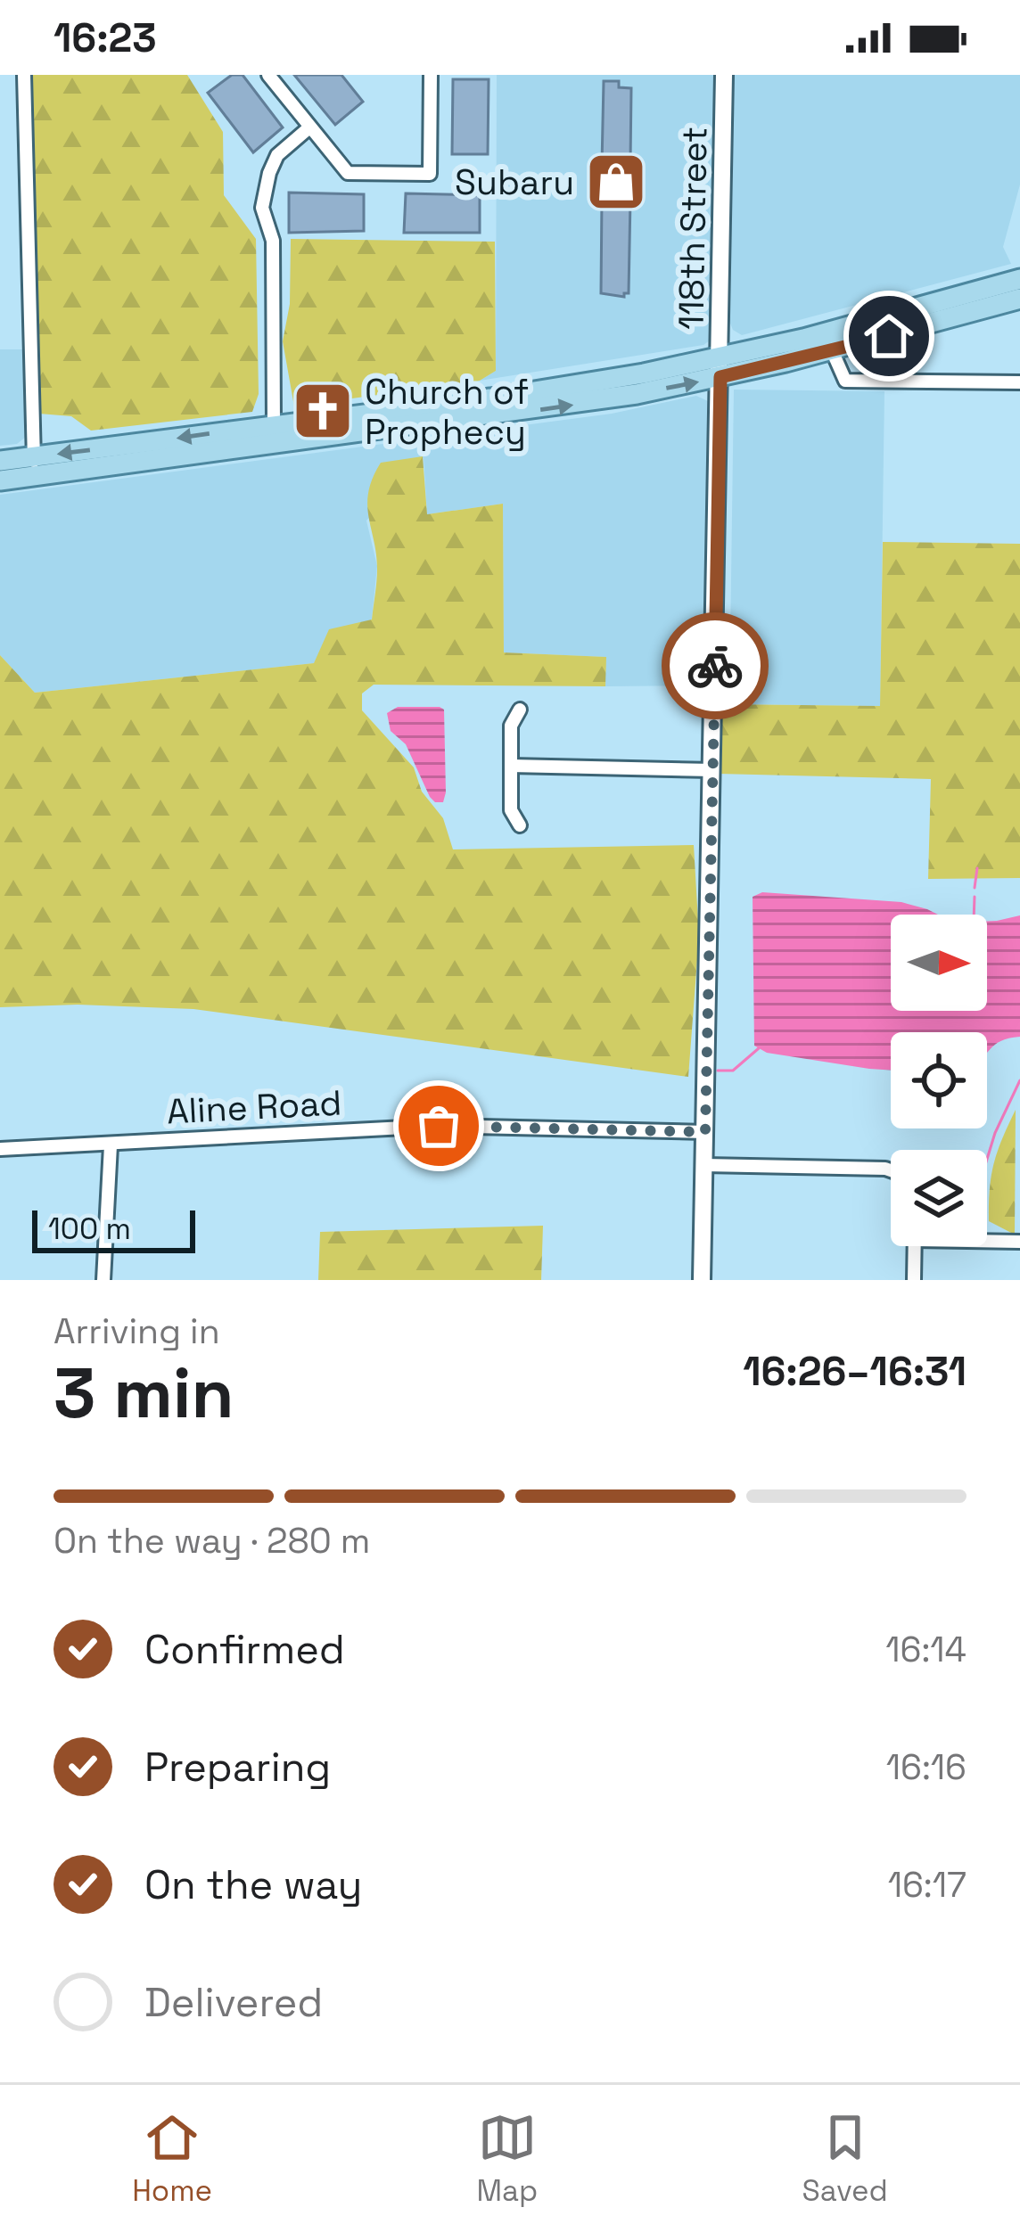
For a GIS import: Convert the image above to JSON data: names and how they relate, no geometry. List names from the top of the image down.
{
  "streets": {
    "street": ["118th Street", "Aline Road"]
  },
  "crossings": [
    ["118th Street", "Aline Road"]
  ],
  "places": {
    "shop": ["Subaru"],
    "church": ["Church of Prophecy"]
  },
  "scale_bar": "100 m",
  "north": "right",
  "page": {
    "status": "16:23",
    "scale": "100 m",
    "heading": ["3 min", "Arriving in", "16:26–16:31"],
    "bar": "On the way · 280 m",
    "list": [
      ["Confirmed", "16:14"],
      ["Preparing", "16:16"],
      ["On the way", "16:17"],
      "Delivered"
    ],
    "tabs": ["Home", "Map", "Saved"]
  }
}
